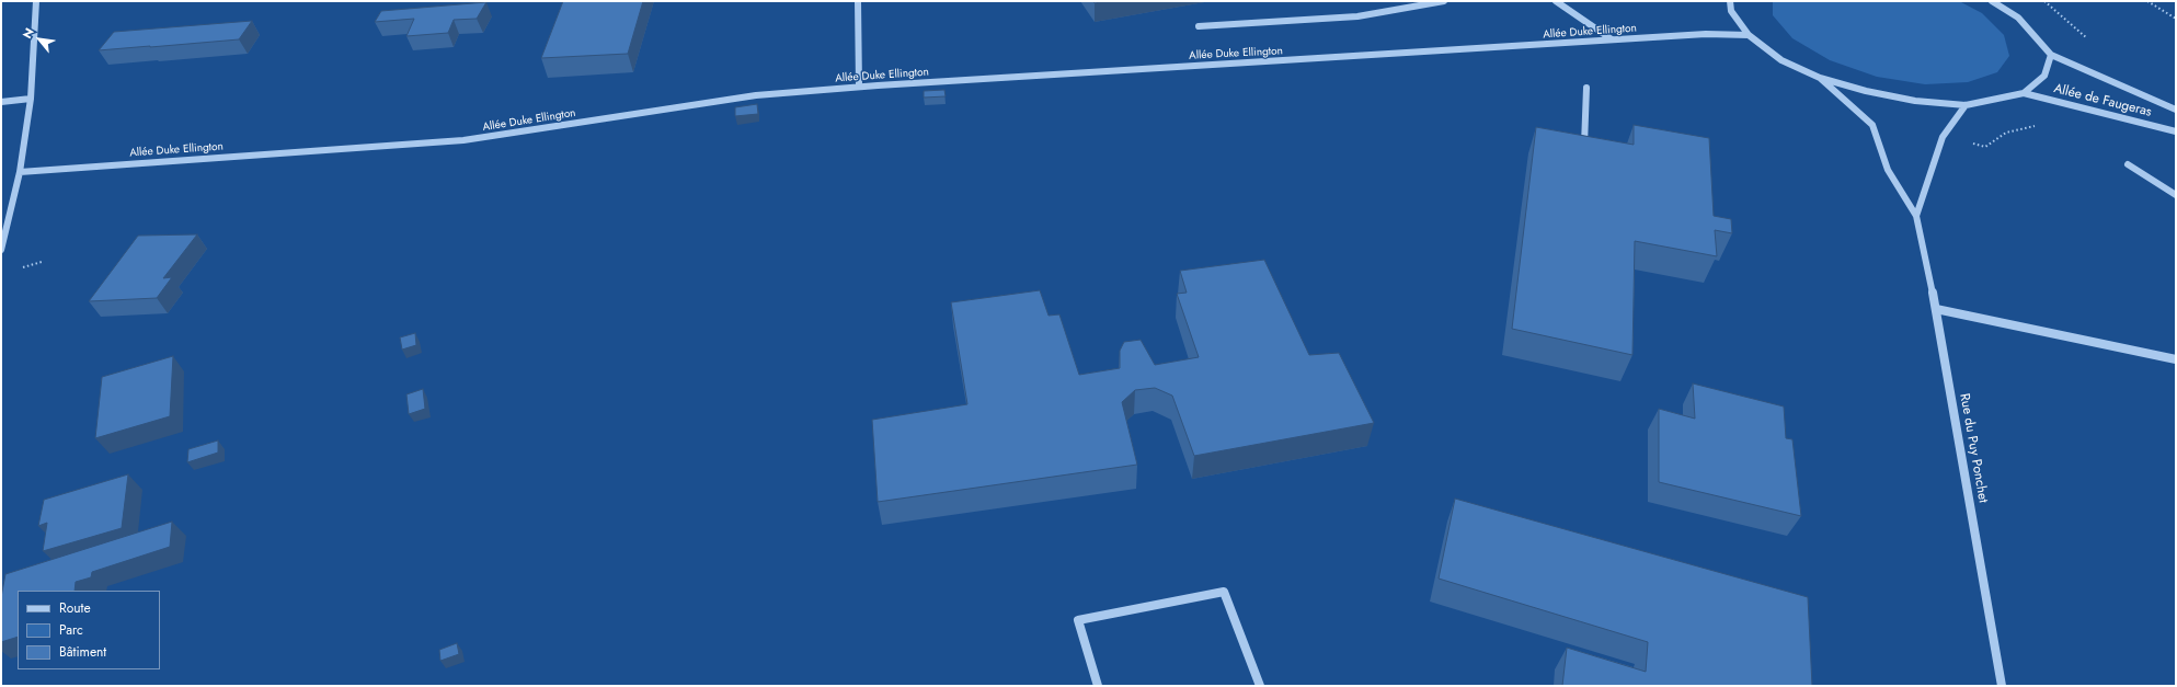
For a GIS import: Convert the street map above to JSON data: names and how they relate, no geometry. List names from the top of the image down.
{
  "streets": {
    "street": ["Allée Duke Ellington", "Allée de Faugeras", "Rue du Puy Ponchet"]
  },
  "legend": ["Route", "Parc", "Bâtiment"],
  "north": "top left"
}
